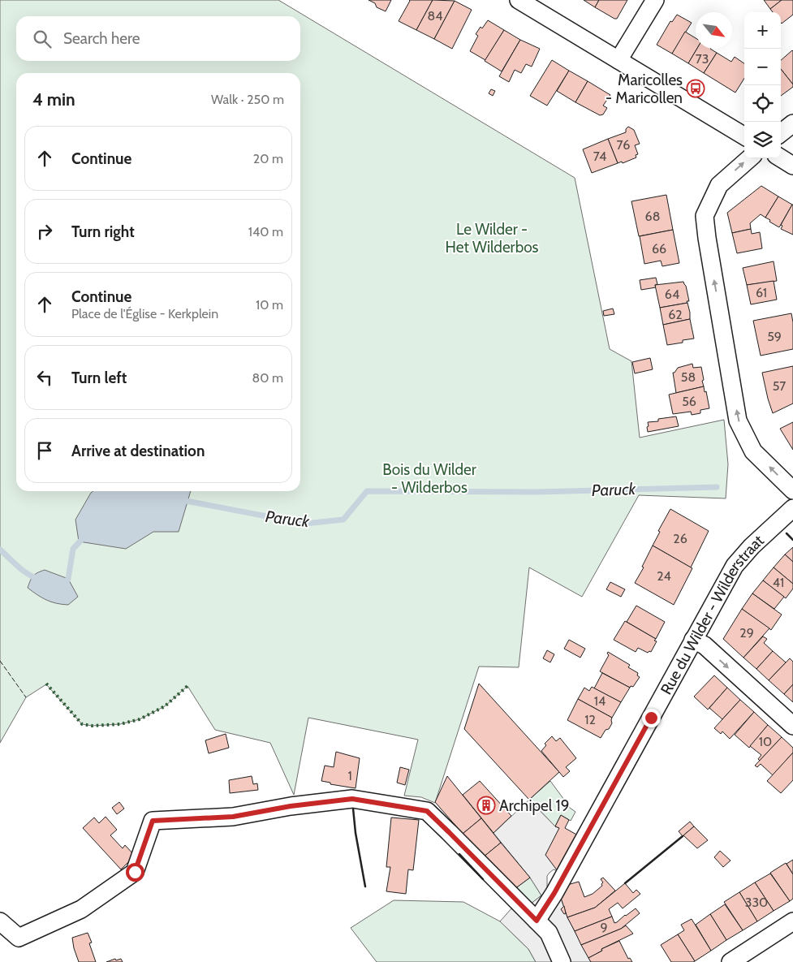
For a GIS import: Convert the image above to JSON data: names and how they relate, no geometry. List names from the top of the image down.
{
  "streets": {
    "street": ["Rue du Wilder - Wilderstraat"]
  },
  "water": ["Paruck"],
  "parks": ["Le Wilder - Het Wilderbos", "Bois du Wilder - Wilderbos"],
  "places": {
    "bus stop": ["Maricolles - Maricollen"],
    "building": ["Archipel 19"]
  },
  "house_numbers": [
    "84",
    "73",
    "76",
    "74",
    "68",
    "66",
    "61",
    "64",
    "62",
    "59",
    "58",
    "57",
    "56",
    "26",
    "24",
    "41",
    "29",
    "14",
    "12",
    "10",
    "1",
    "330",
    "9"
  ],
  "north": "bottom right",
  "page": {
    "map_buttons": ["+", "−"],
    "search": "Search here",
    "heading": ["4 min", "Walk · 250 m"],
    "list": [
      ["Continue", "20 m"],
      ["Turn right", "140 m"],
      ["Continue", "Place de l'Église - Kerkplein", "10 m"],
      ["Turn left", "80 m"],
      "Arrive at destination"
    ]
  }
}
